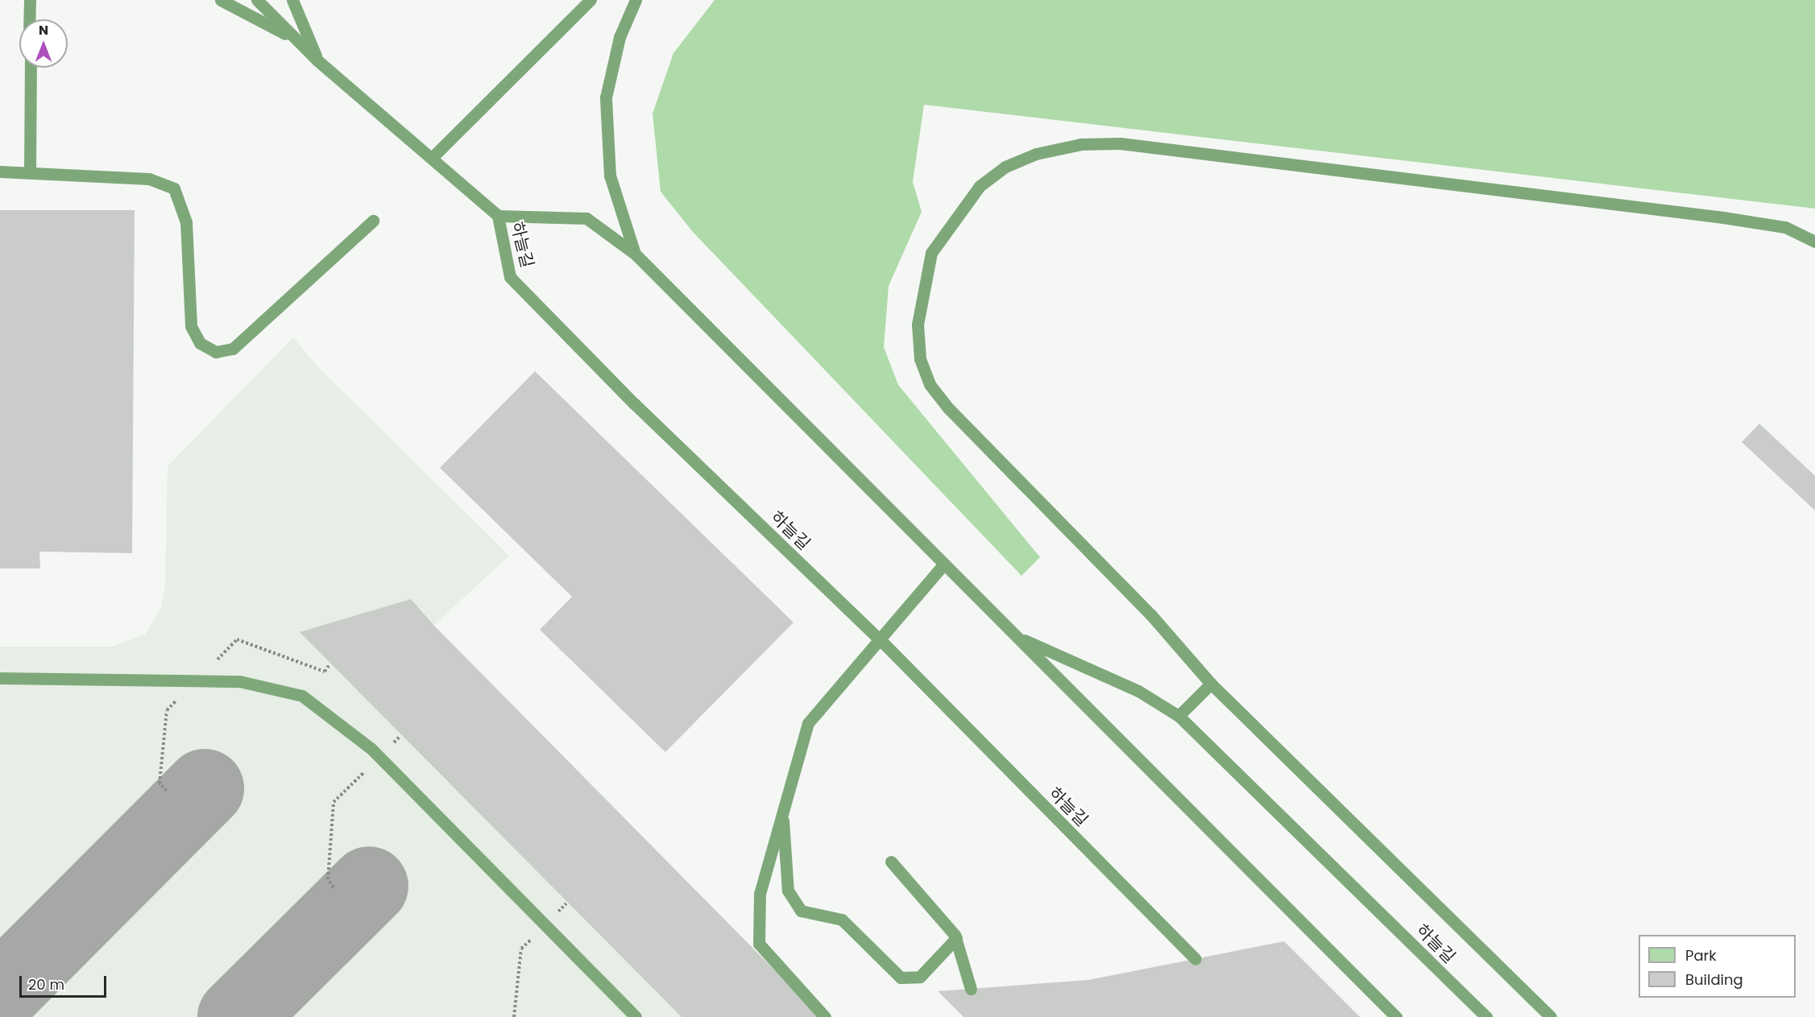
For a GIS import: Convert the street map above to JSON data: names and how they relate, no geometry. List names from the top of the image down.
{
  "streets": {
    "lane": ["하늘길"]
  },
  "legend": ["Park", "Building"],
  "scale_bar": "20 m",
  "north": "top"
}
